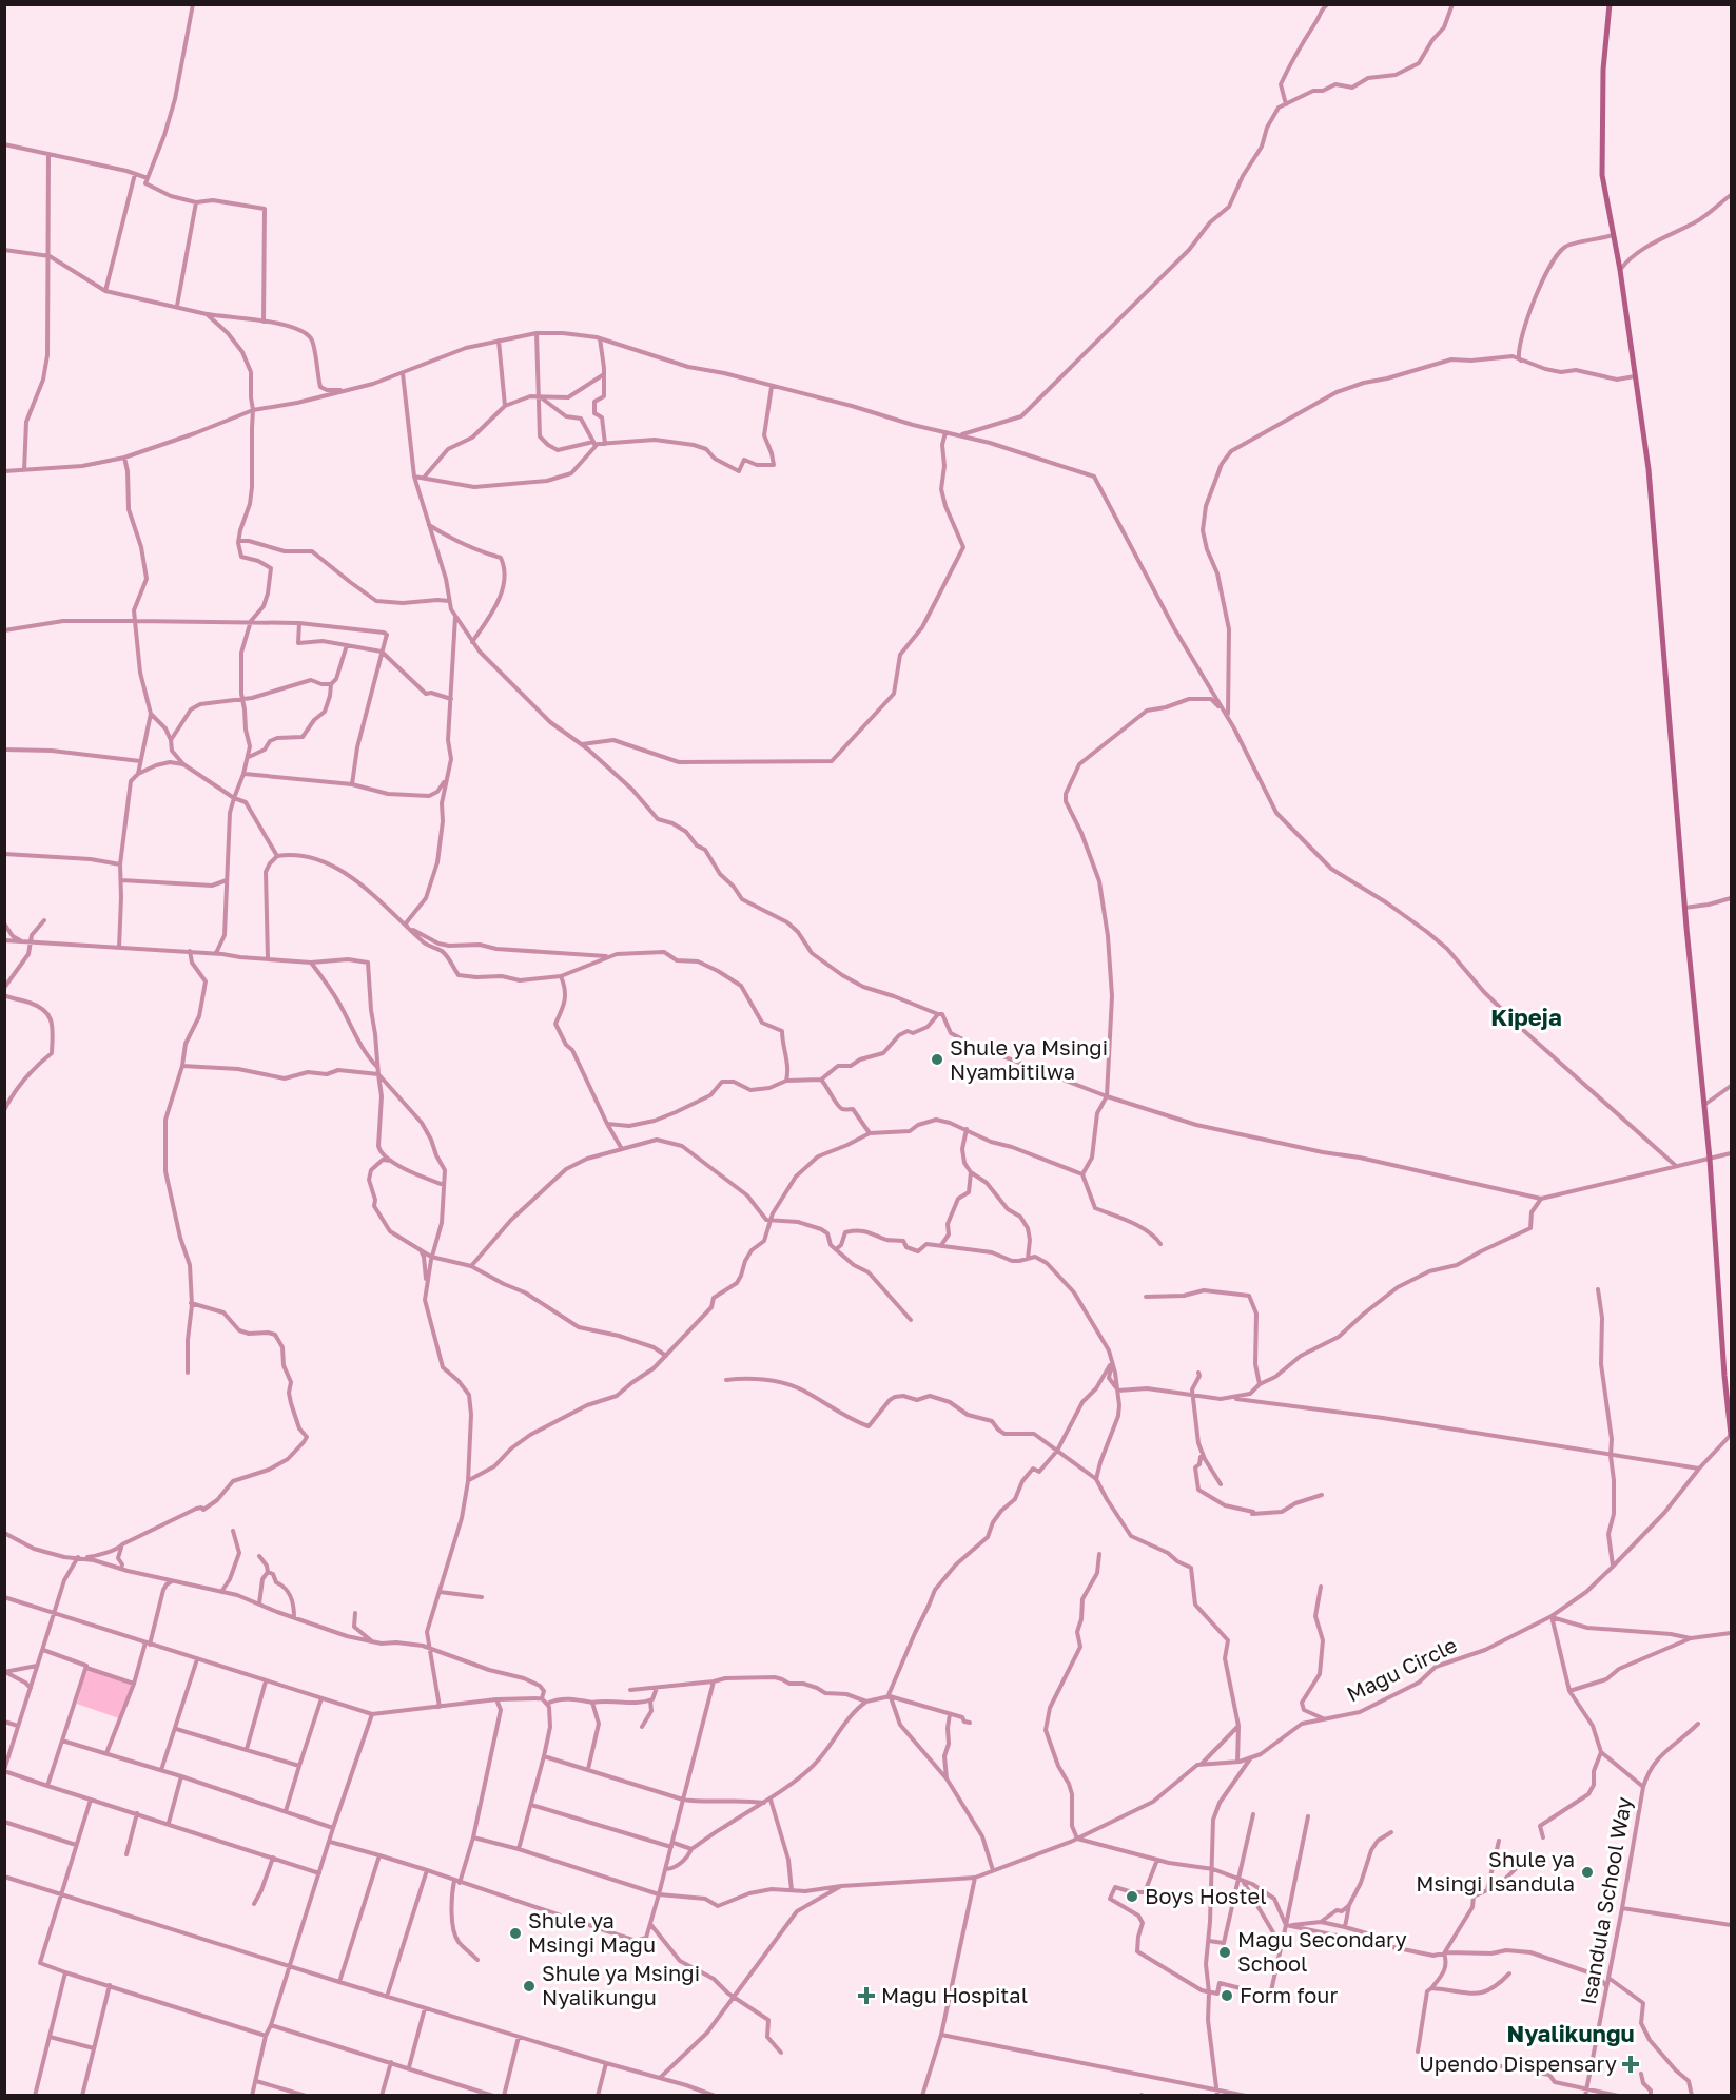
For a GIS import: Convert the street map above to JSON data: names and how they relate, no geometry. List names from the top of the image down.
{
  "streets": {
    "street": ["Magu Circle", "Isandula School Way"]
  },
  "districts": ["Kipeja", "Nyalikungu"],
  "places": {
    "other": [
      "Shule ya Msingi Nyambitilwa",
      "Shule ya Msingi Isandula",
      "Boys Hostel",
      "Shule ya Msingi Magu",
      "Magu Secondary School",
      "Shule ya Msingi Nyalikungu",
      "Form four"
    ],
    "health": ["Magu Hospital", "Upendo Dispensary"]
  }
}
